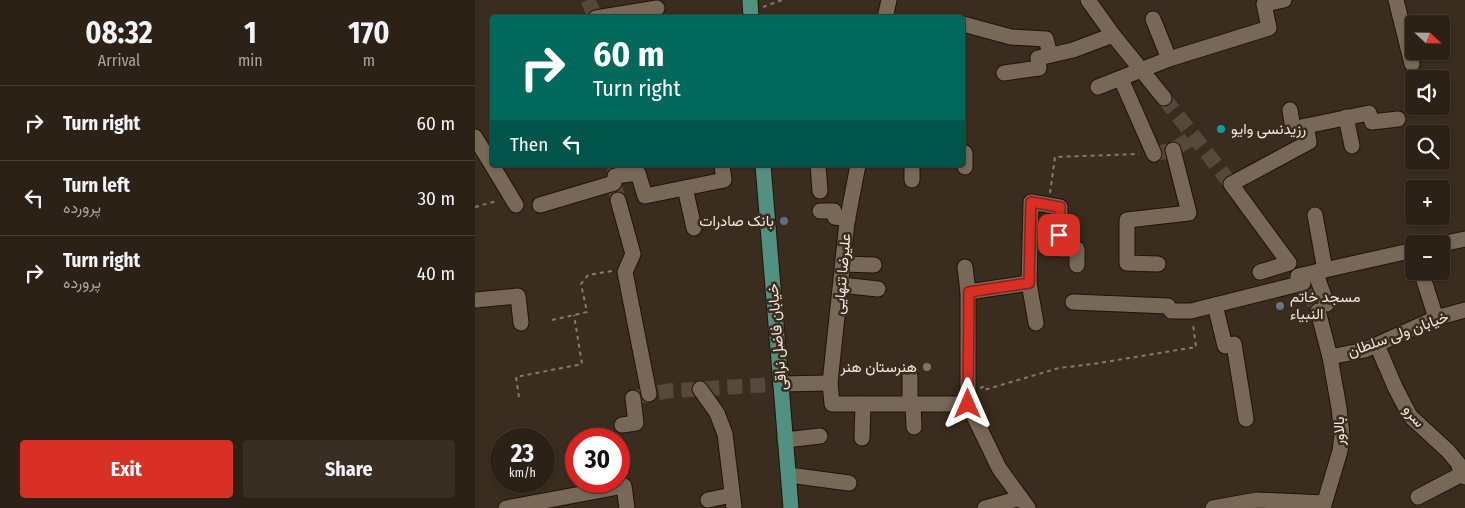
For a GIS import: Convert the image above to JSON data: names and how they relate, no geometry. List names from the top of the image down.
{
  "streets": {
    "main road": ["خیابان فاضل نراقی"],
    "street": [
      "علیرضا تنهایی",
      "خیابان ولی سلطان",
      "سرو",
      "بالاور"
    ]
  },
  "crossings": [
    ["خیابان ولی سلطان", "سرو"],
    ["خیابان ولی سلطان", "بالاور"]
  ],
  "places": [
    "رزیدنسی وایو",
    "بانک صادرات",
    "مسجد خاتم النبیاء",
    "هنرستان هنر"
  ],
  "north": "right",
  "page": {
    "eta": [
      "08:32",
      "Arrival",
      "1",
      "min",
      "170",
      "m"
    ],
    "map_buttons": ["+", "−"],
    "turn": ["60 m", "Turn right"],
    "list": [
      {
        "name": "Turn right",
        "value": "60 m"
      },
      {
        "name": "Turn left",
        "note": "پرورده",
        "value": "30 m"
      },
      {
        "name": "Turn right",
        "note": "پرورده",
        "value": "40 m"
      }
    ],
    "then": "Then",
    "speed": "23 km/h",
    "limit": "30",
    "buttons": ["Exit", "Share"]
  }
}
